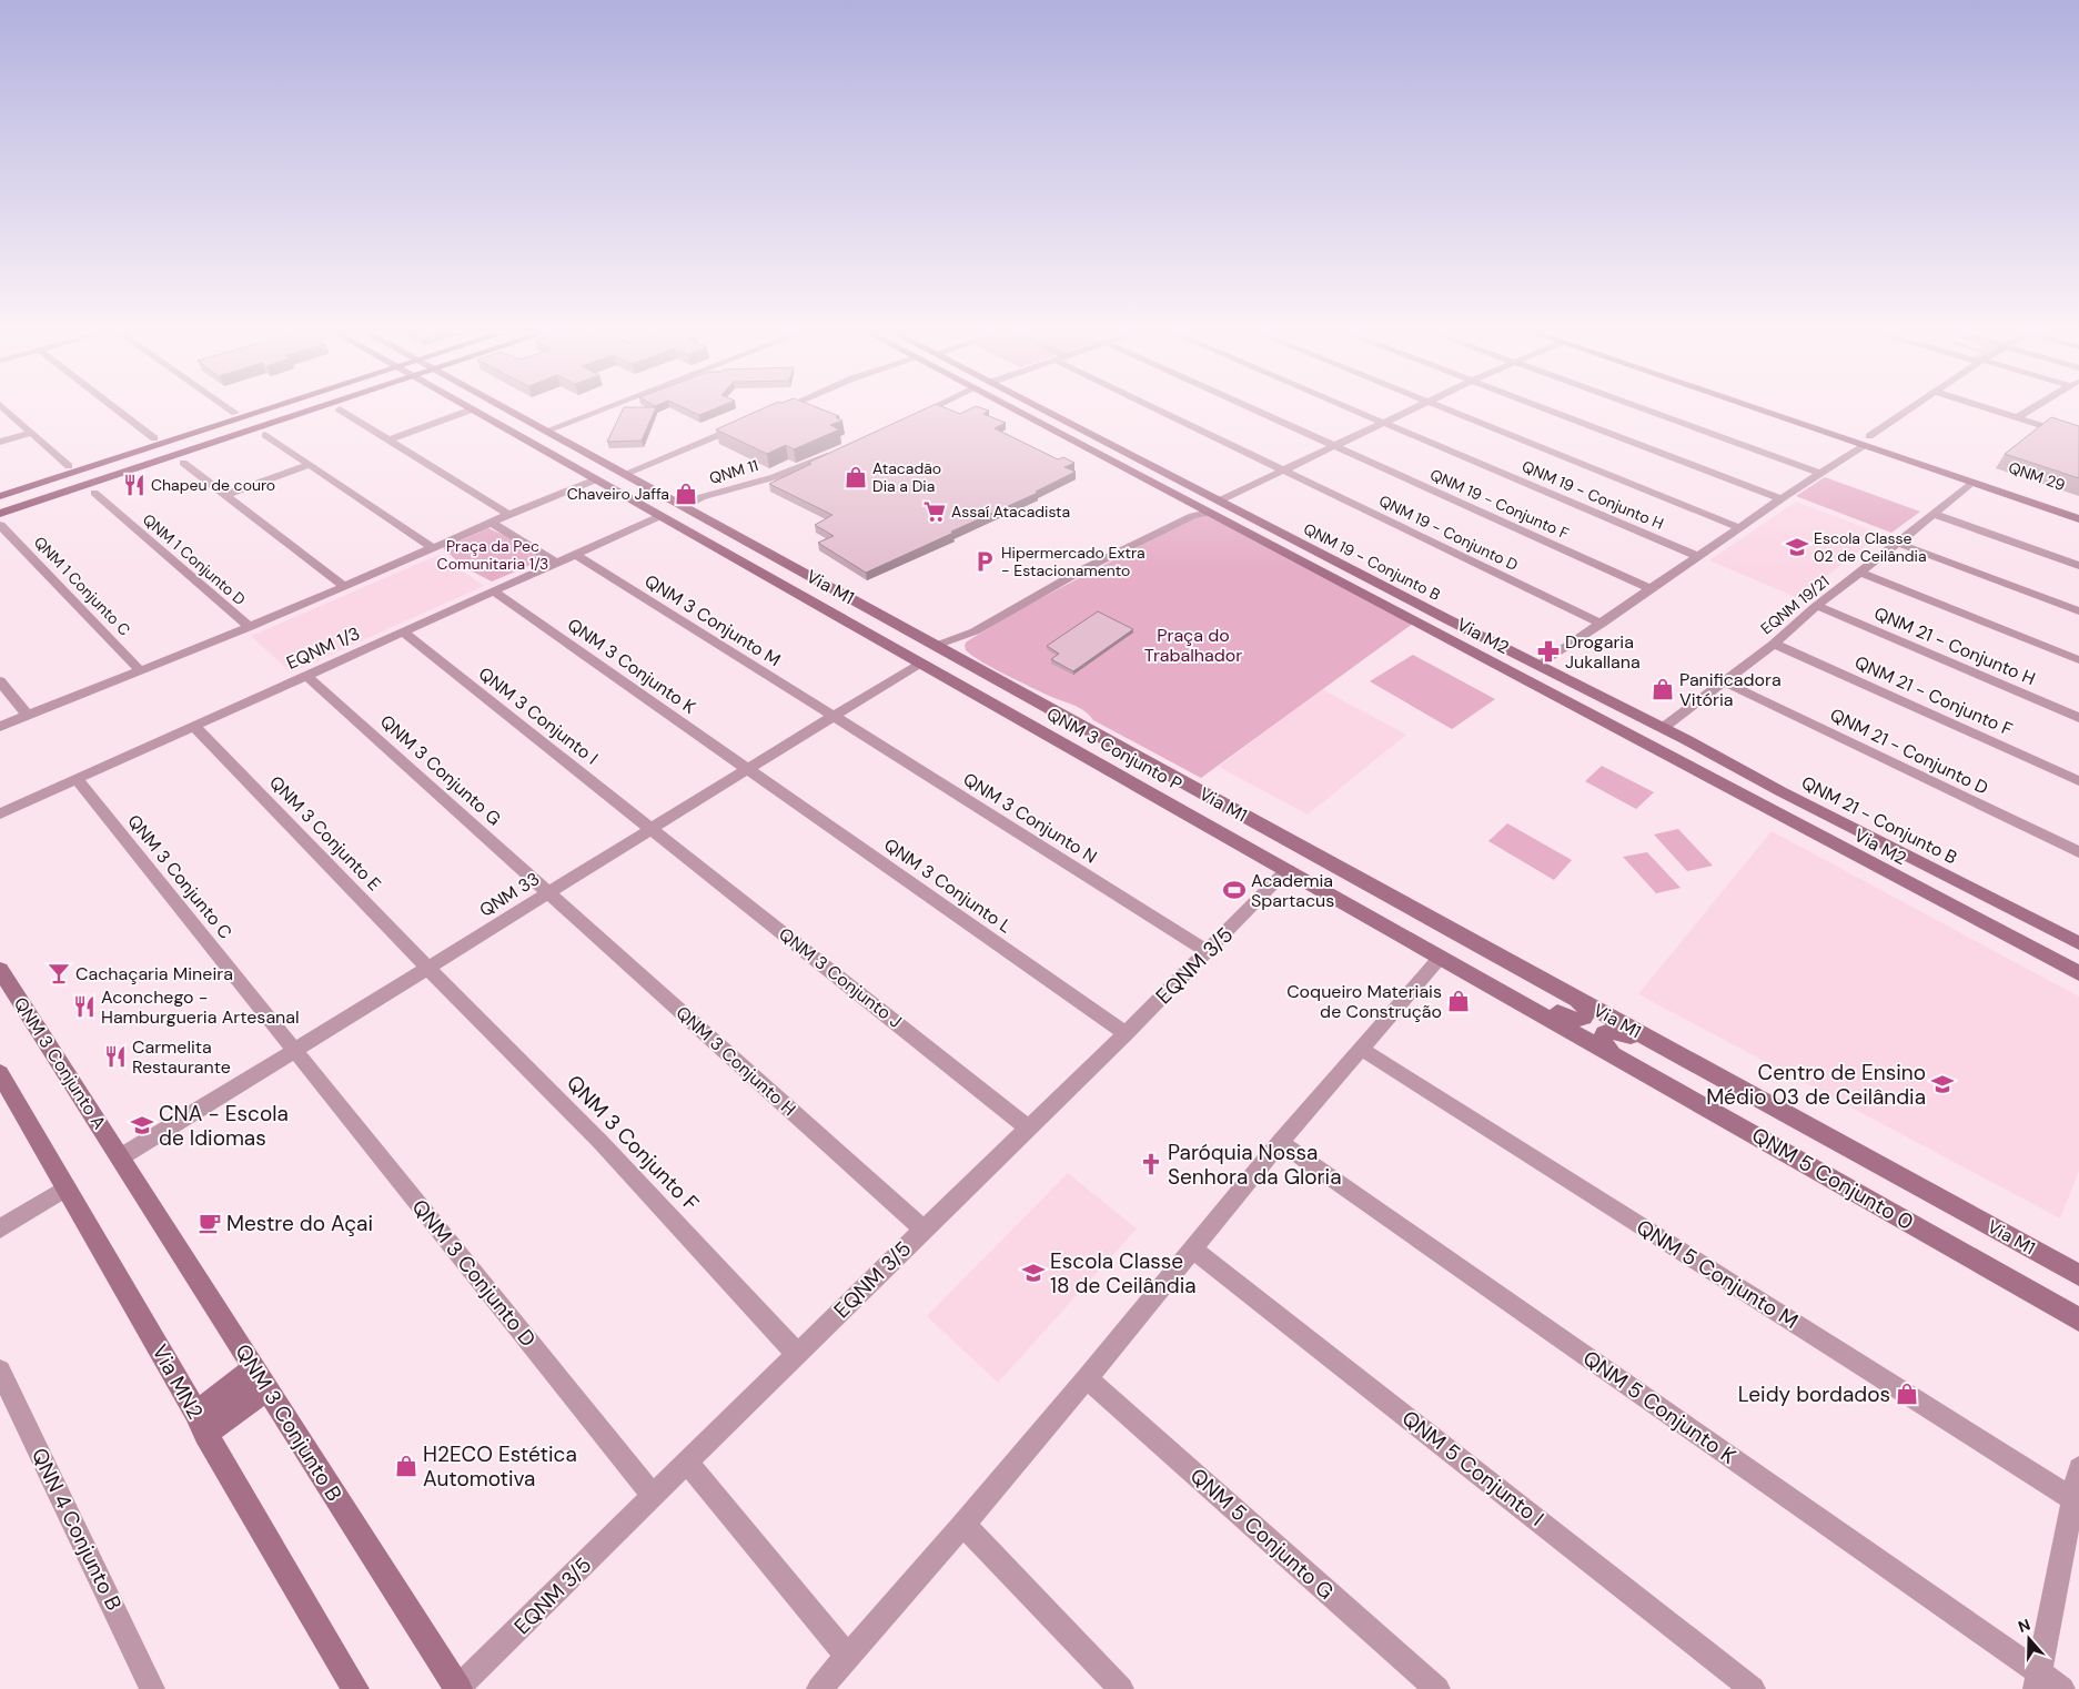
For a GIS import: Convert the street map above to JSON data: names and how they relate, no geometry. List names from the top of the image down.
{
  "streets": {
    "main road": [
      "QNM 29",
      "QNM 19 - Conjunto B",
      "Via M1",
      "Via M2",
      "QNM 3 Conjunto P",
      "QNM 21 - Conjunto B",
      "QNM 3 Conjunto A",
      "QNM 5 Conjunto 0",
      "Via MN2",
      "QNM 3 Conjunto B"
    ],
    "street": [
      "QNM 11",
      "QNM 19 - Conjunto H",
      "QNM 19 - Conjunto F",
      "QNM 19 - Conjunto D",
      "QNM 1 Conjunto D",
      "QNM 1 Conjunto C",
      "EQNM 19/21",
      "QNM 3 Conjunto M",
      "QNM 21 - Conjunto H",
      "EQNM 1/3",
      "QNM 3 Conjunto K",
      "QNM 21 - Conjunto F",
      "QNM 3 Conjunto I",
      "QNM 21 - Conjunto D",
      "QNM 3 Conjunto G",
      "QNM 3 Conjunto N",
      "QNM 3 Conjunto E",
      "QNM 3 Conjunto C",
      "QNM 3 Conjunto L",
      "QNM 33",
      "EQNM 3/5",
      "QNM 3 Conjunto J",
      "QNM 3 Conjunto H",
      "QNM 3 Conjunto F",
      "QNM 3 Conjunto D",
      "QNM 5 Conjunto M",
      "QNM 5 Conjunto K",
      "QNM 5 Conjunto I",
      "QNN 4 Conjunto B",
      "QNM 5 Conjunto G"
    ]
  },
  "crossings": [
    ["QNM 11", "Via M1"],
    ["EQNM 19/21", "QNM 21 - Conjunto H"],
    ["EQNM 19/21", "QNM 21 - Conjunto F"],
    ["EQNM 19/21", "QNM 21 - Conjunto D"],
    ["EQNM 19/21", "QNM 21 - Conjunto B"],
    ["QNM 3 Conjunto M", "EQNM 1/3"],
    ["QNM 3 Conjunto M", "QNM 3 Conjunto N"],
    ["QNM 3 Conjunto M", "QNM 33"],
    ["EQNM 1/3", "QNM 3 Conjunto K"],
    ["EQNM 1/3", "QNM 3 Conjunto I"],
    ["EQNM 1/3", "QNM 3 Conjunto P"],
    ["EQNM 1/3", "QNM 3 Conjunto G"],
    ["EQNM 1/3", "QNM 3 Conjunto E"],
    ["EQNM 1/3", "QNM 3 Conjunto C"],
    ["QNM 3 Conjunto K", "QNM 3 Conjunto L"],
    ["QNM 3 Conjunto K", "QNM 33"],
    ["QNM 3 Conjunto I", "QNM 33"],
    ["QNM 3 Conjunto I", "QNM 3 Conjunto J"],
    ["QNM 3 Conjunto P", "QNM 33"],
    ["QNM 3 Conjunto P", "EQNM 3/5"],
    ["QNM 3 Conjunto G", "QNM 33"],
    ["QNM 3 Conjunto G", "QNM 3 Conjunto H"],
    ["QNM 3 Conjunto N", "QNM 33"],
    ["QNM 3 Conjunto N", "EQNM 3/5"],
    ["QNM 3 Conjunto E", "QNM 33"],
    ["QNM 3 Conjunto E", "QNM 3 Conjunto F"],
    ["QNM 3 Conjunto C", "QNM 33"],
    ["QNM 3 Conjunto C", "QNM 3 Conjunto D"],
    ["QNM 3 Conjunto L", "QNM 33"],
    ["QNM 3 Conjunto L", "EQNM 3/5"],
    ["QNM 33", "QNM 3 Conjunto J"],
    ["QNM 33", "QNM 3 Conjunto H"],
    ["QNM 33", "QNM 3 Conjunto A"],
    ["QNM 33", "QNM 3 Conjunto F"],
    ["QNM 33", "QNM 3 Conjunto D"],
    ["QNM 33", "QNM 3 Conjunto B"],
    ["EQNM 3/5", "QNM 3 Conjunto J"],
    ["EQNM 3/5", "QNM 3 Conjunto H"],
    ["EQNM 3/5", "QNM 3 Conjunto F"],
    ["EQNM 3/5", "QNM 3 Conjunto D"],
    ["EQNM 3/5", "QNM 3 Conjunto B"],
    ["QNM 3 Conjunto A", "QNM 3 Conjunto B"]
  ],
  "parks": ["Praça da Pec Comunitaria 1/3", "Praça do Trabalhador"],
  "places": {
    "shop": [
      "Atacadão Dia a Dia",
      "Chaveiro Jaffa",
      "Panificadora Vitória",
      "Coqueiro Materiais de Construção",
      "Leidy bordados",
      "H2ECO Estética Automotiva"
    ],
    "restaurant": ["Chapeu de couro", "Aconchego - Hamburgueria Artesanal", "Carmelita Restaurante"],
    "supermarket": ["Assaí Atacadista"],
    "school or university": [
      "Escola Classe 02 de Ceilândia",
      "Centro de Ensino Médio 03 de Ceilândia",
      "CNA - Escola de Idiomas",
      "Escola Classe 18 de Ceilândia"
    ],
    "parking": ["Hipermercado Extra - Estacionamento"],
    "pharmacy": ["Drogaria Jukallana"],
    "sports": ["Academia Spartacus"],
    "bar": ["Cachaçaria Mineira"],
    "church": ["Paróquia Nossa Senhora da Gloria"],
    "cafe": ["Mestre do Açai"]
  },
  "north": "top"
}
